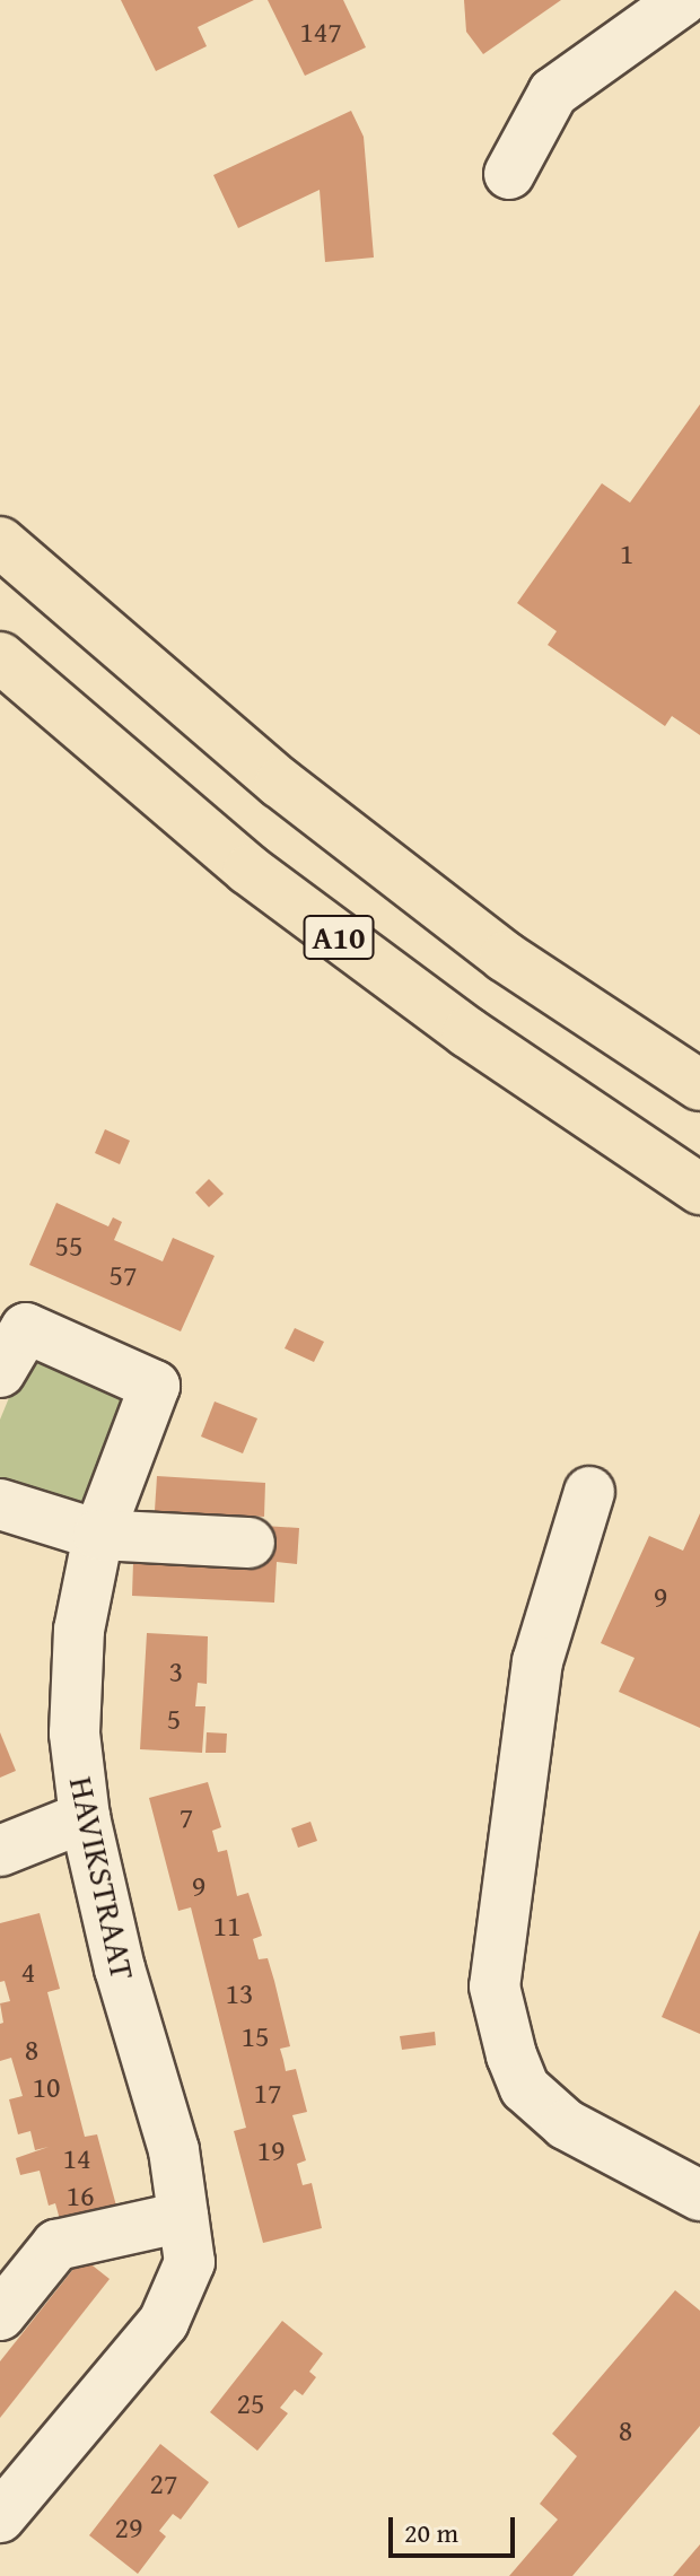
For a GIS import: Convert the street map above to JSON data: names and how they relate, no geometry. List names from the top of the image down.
{
  "streets": {
    "highway": ["A10"],
    "street": ["HAVIKSTRAAT"]
  },
  "house_numbers": [
    "147",
    "1",
    "55",
    "57",
    "9",
    "3",
    "5",
    "7",
    "9",
    "11",
    "4",
    "13",
    "15",
    "8",
    "10",
    "17",
    "19",
    "14",
    "16",
    "25",
    "8",
    "27",
    "29"
  ],
  "scale_bar": "20 m"
}
